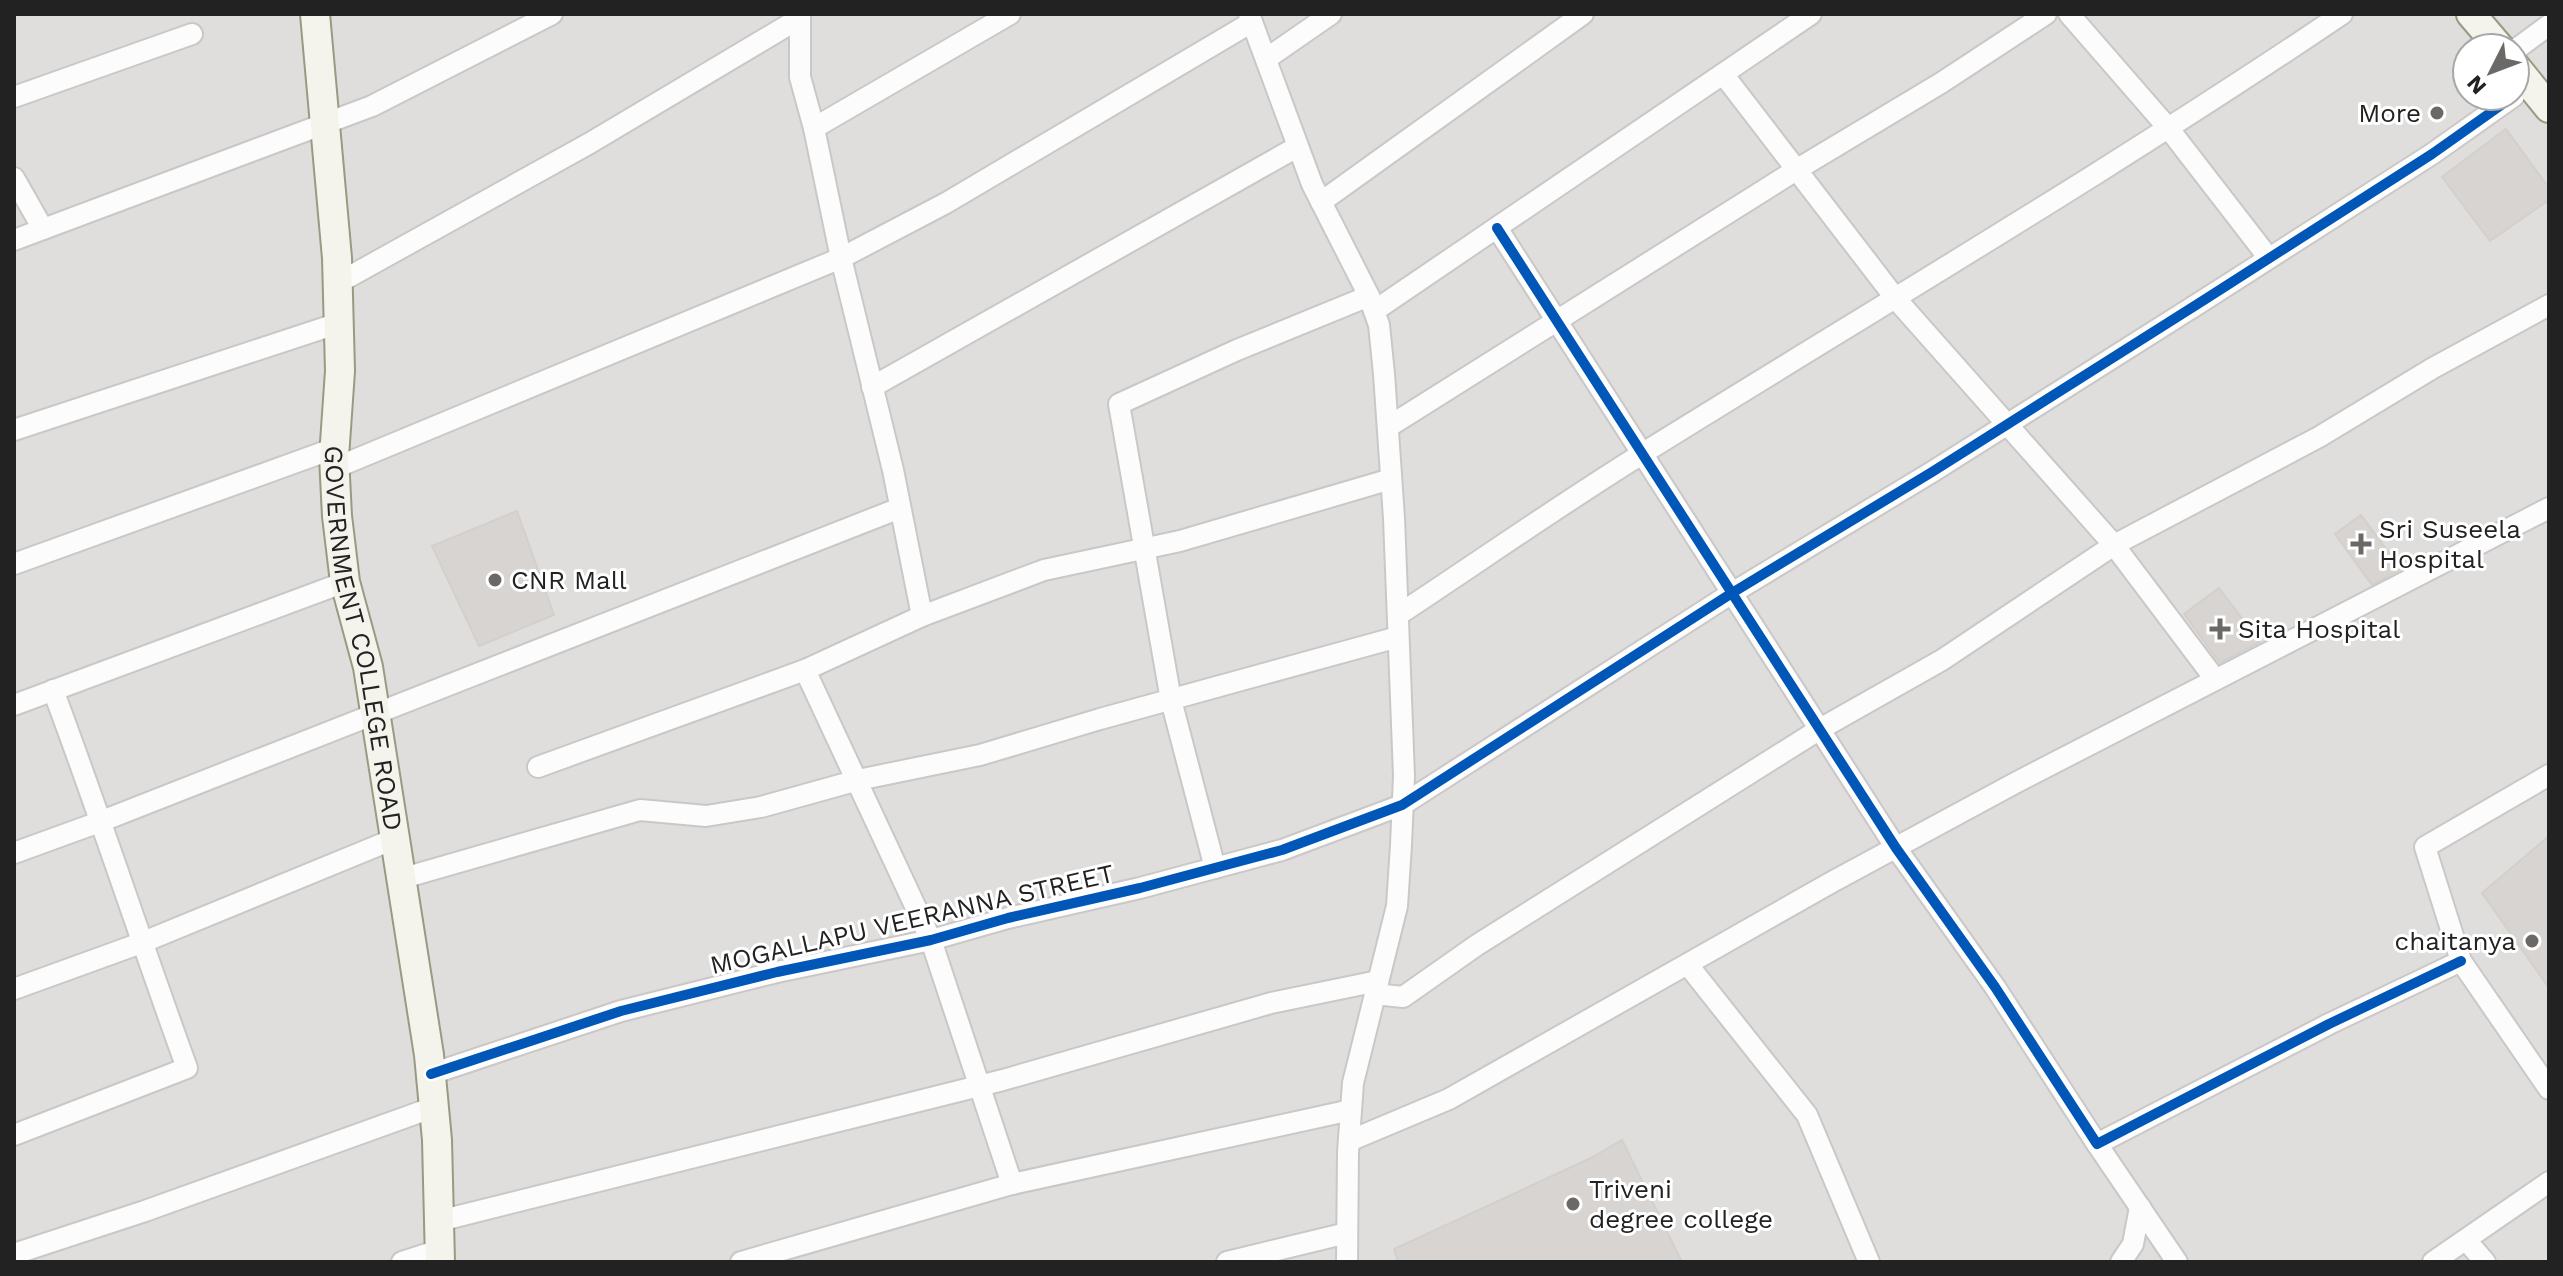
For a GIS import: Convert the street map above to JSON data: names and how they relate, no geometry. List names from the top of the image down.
{
  "streets": {
    "main road": ["GOVERNMENT COLLEGE ROAD"],
    "street": ["MOGALLAPU VEERANNA STREET"]
  },
  "crossings": [
    ["GOVERNMENT COLLEGE ROAD", "MOGALLAPU VEERANNA STREET"]
  ],
  "places": {
    "other": [
      "More",
      "CNR Mall",
      "chaitanya",
      "Triveni degree college"
    ],
    "health": ["Sri Suseela Hospital", "Sita Hospital"]
  },
  "north": "bottom left"
}
